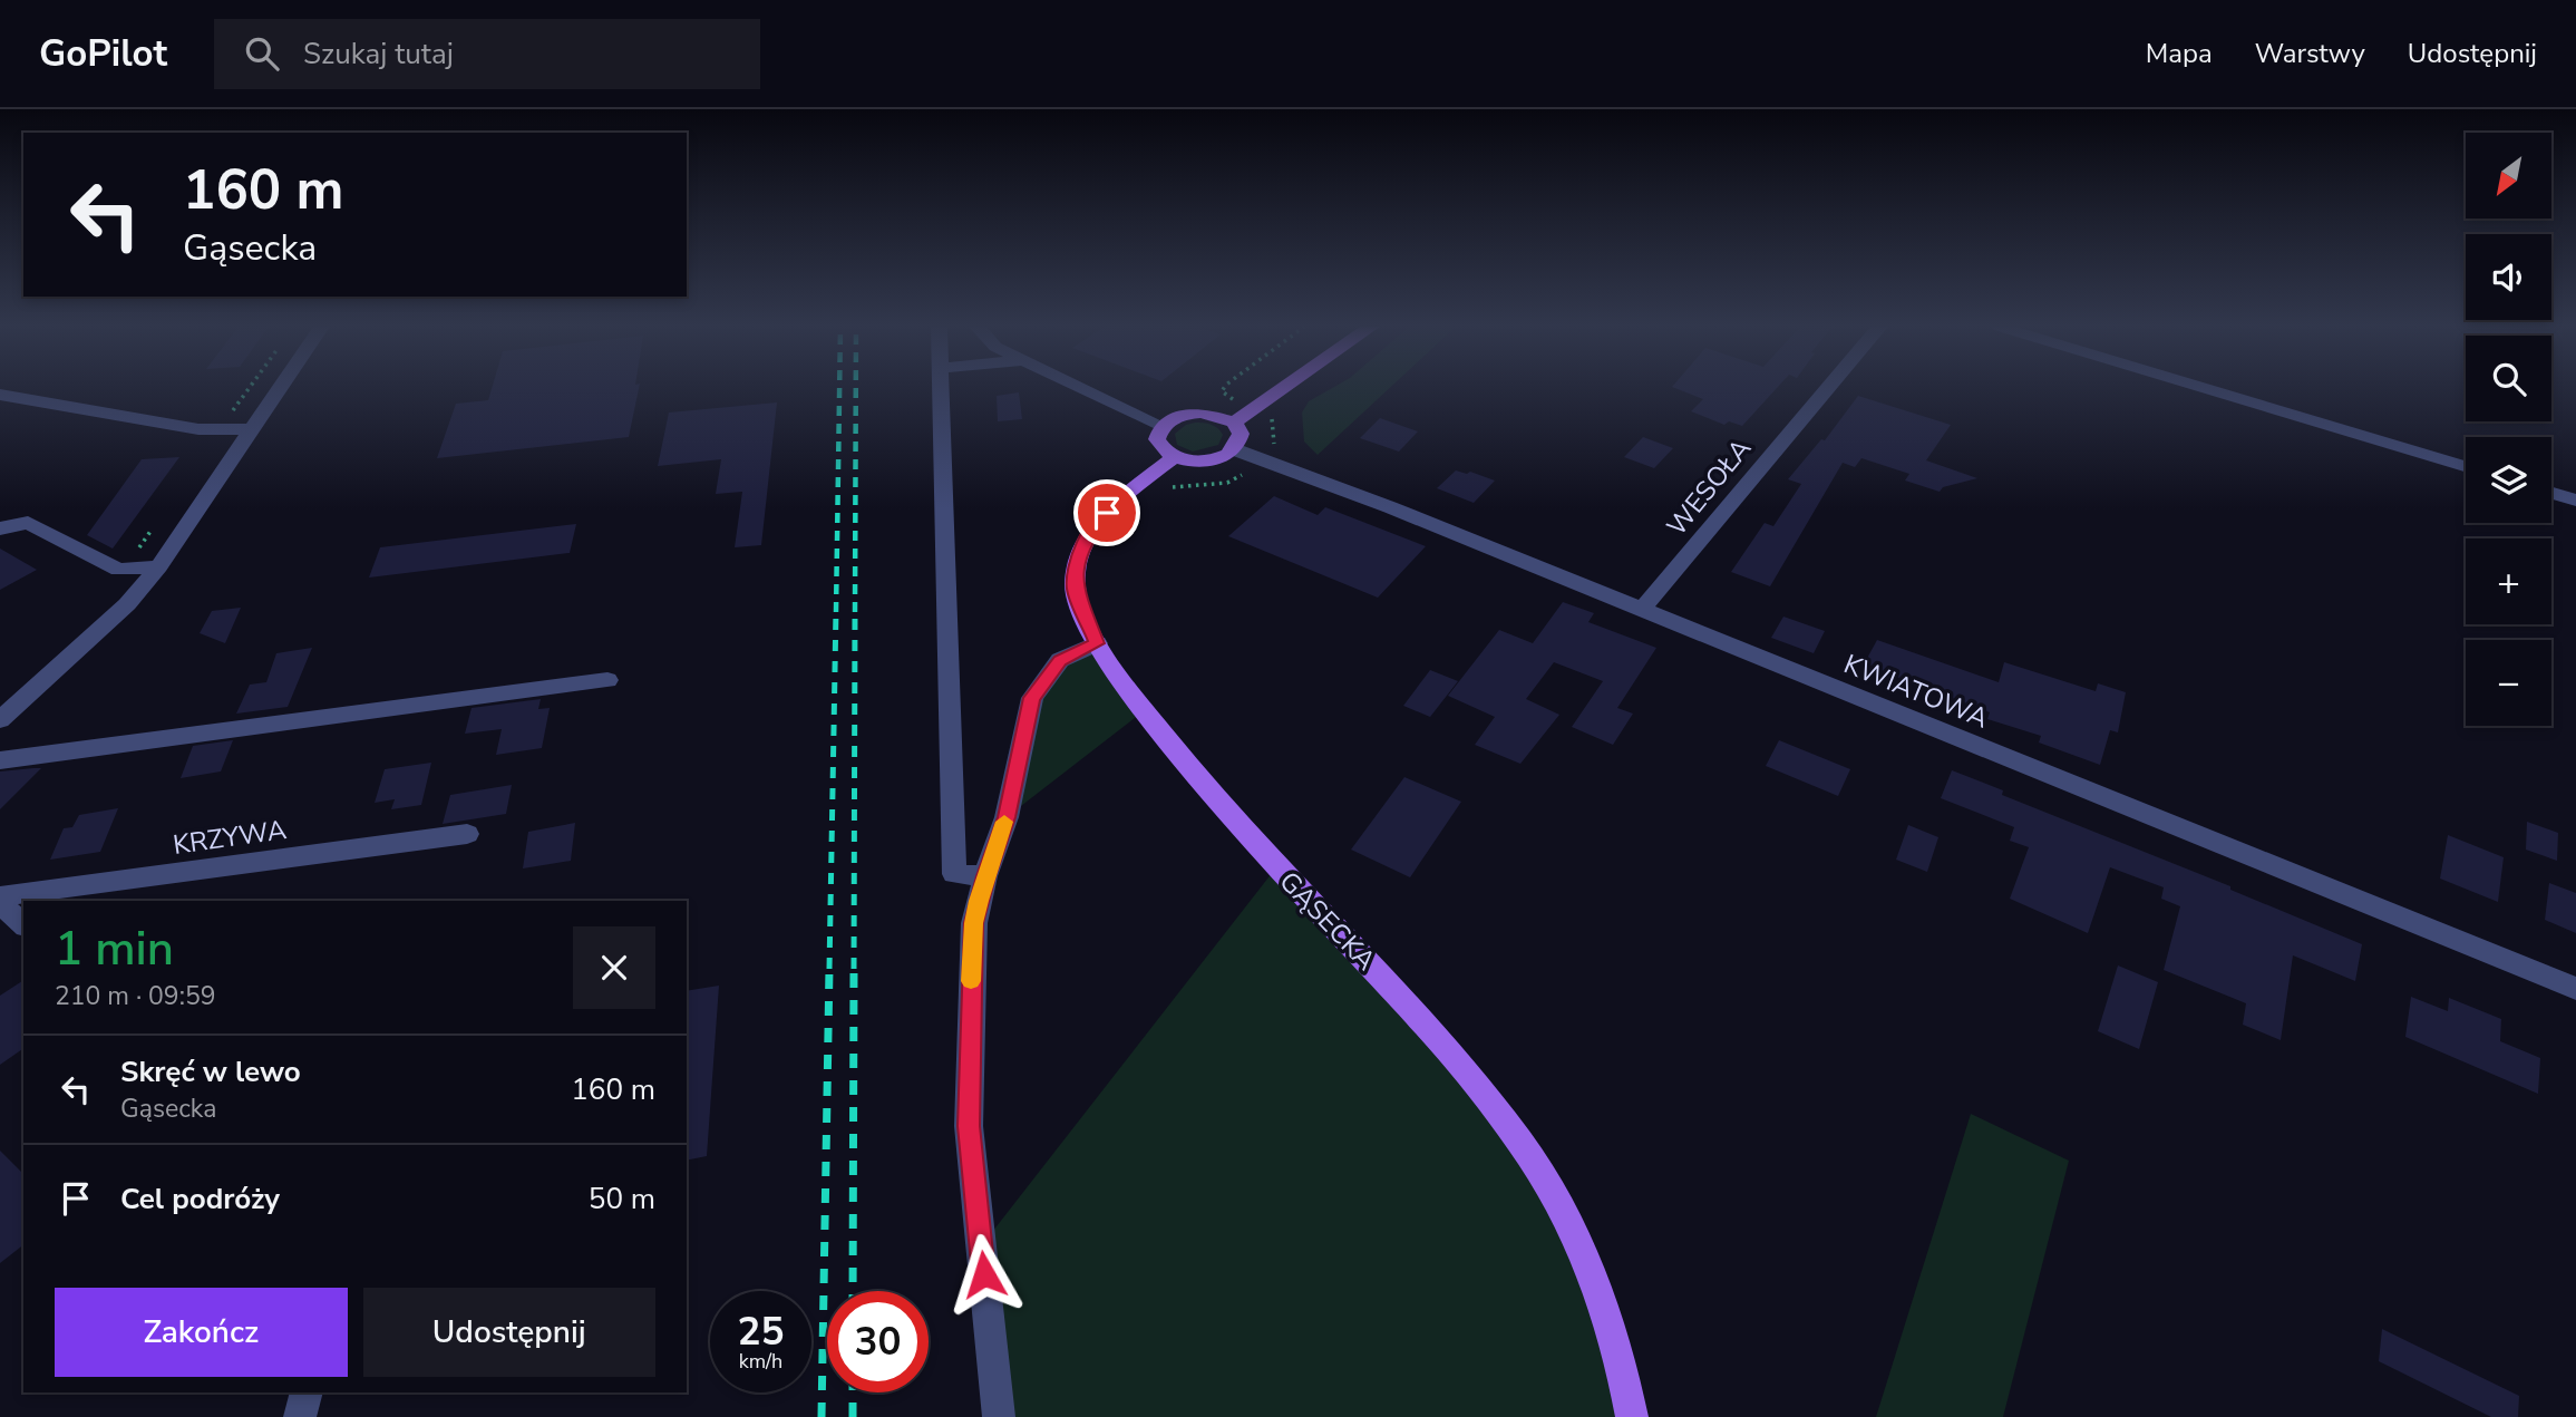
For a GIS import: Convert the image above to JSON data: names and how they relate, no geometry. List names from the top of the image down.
{
  "streets": {
    "main road": ["GĄSECKA"],
    "street": ["WESOŁA", "KWIATOWA", "KRZYWA"]
  },
  "crossings": [
    ["WESOŁA", "KWIATOWA"]
  ],
  "north": "bottom left",
  "page": {
    "header": "GoPilot",
    "search": "Szukaj tutaj",
    "nav": ["Mapa", "Warstwy", "Udostępnij"],
    "map_buttons": ["+", "−"],
    "turn": ["160 m", "Gąsecka"],
    "heading": ["1 min", "210 m · 09:59"],
    "list": [
      {
        "name": "Skręć w lewo",
        "note": "Gąsecka",
        "value": "160 m"
      },
      {
        "name": "Cel podróży",
        "value": "50 m"
      }
    ],
    "buttons": ["Zakończ", "Udostępnij"],
    "speed": "25 km/h",
    "limit": "30"
  }
}
